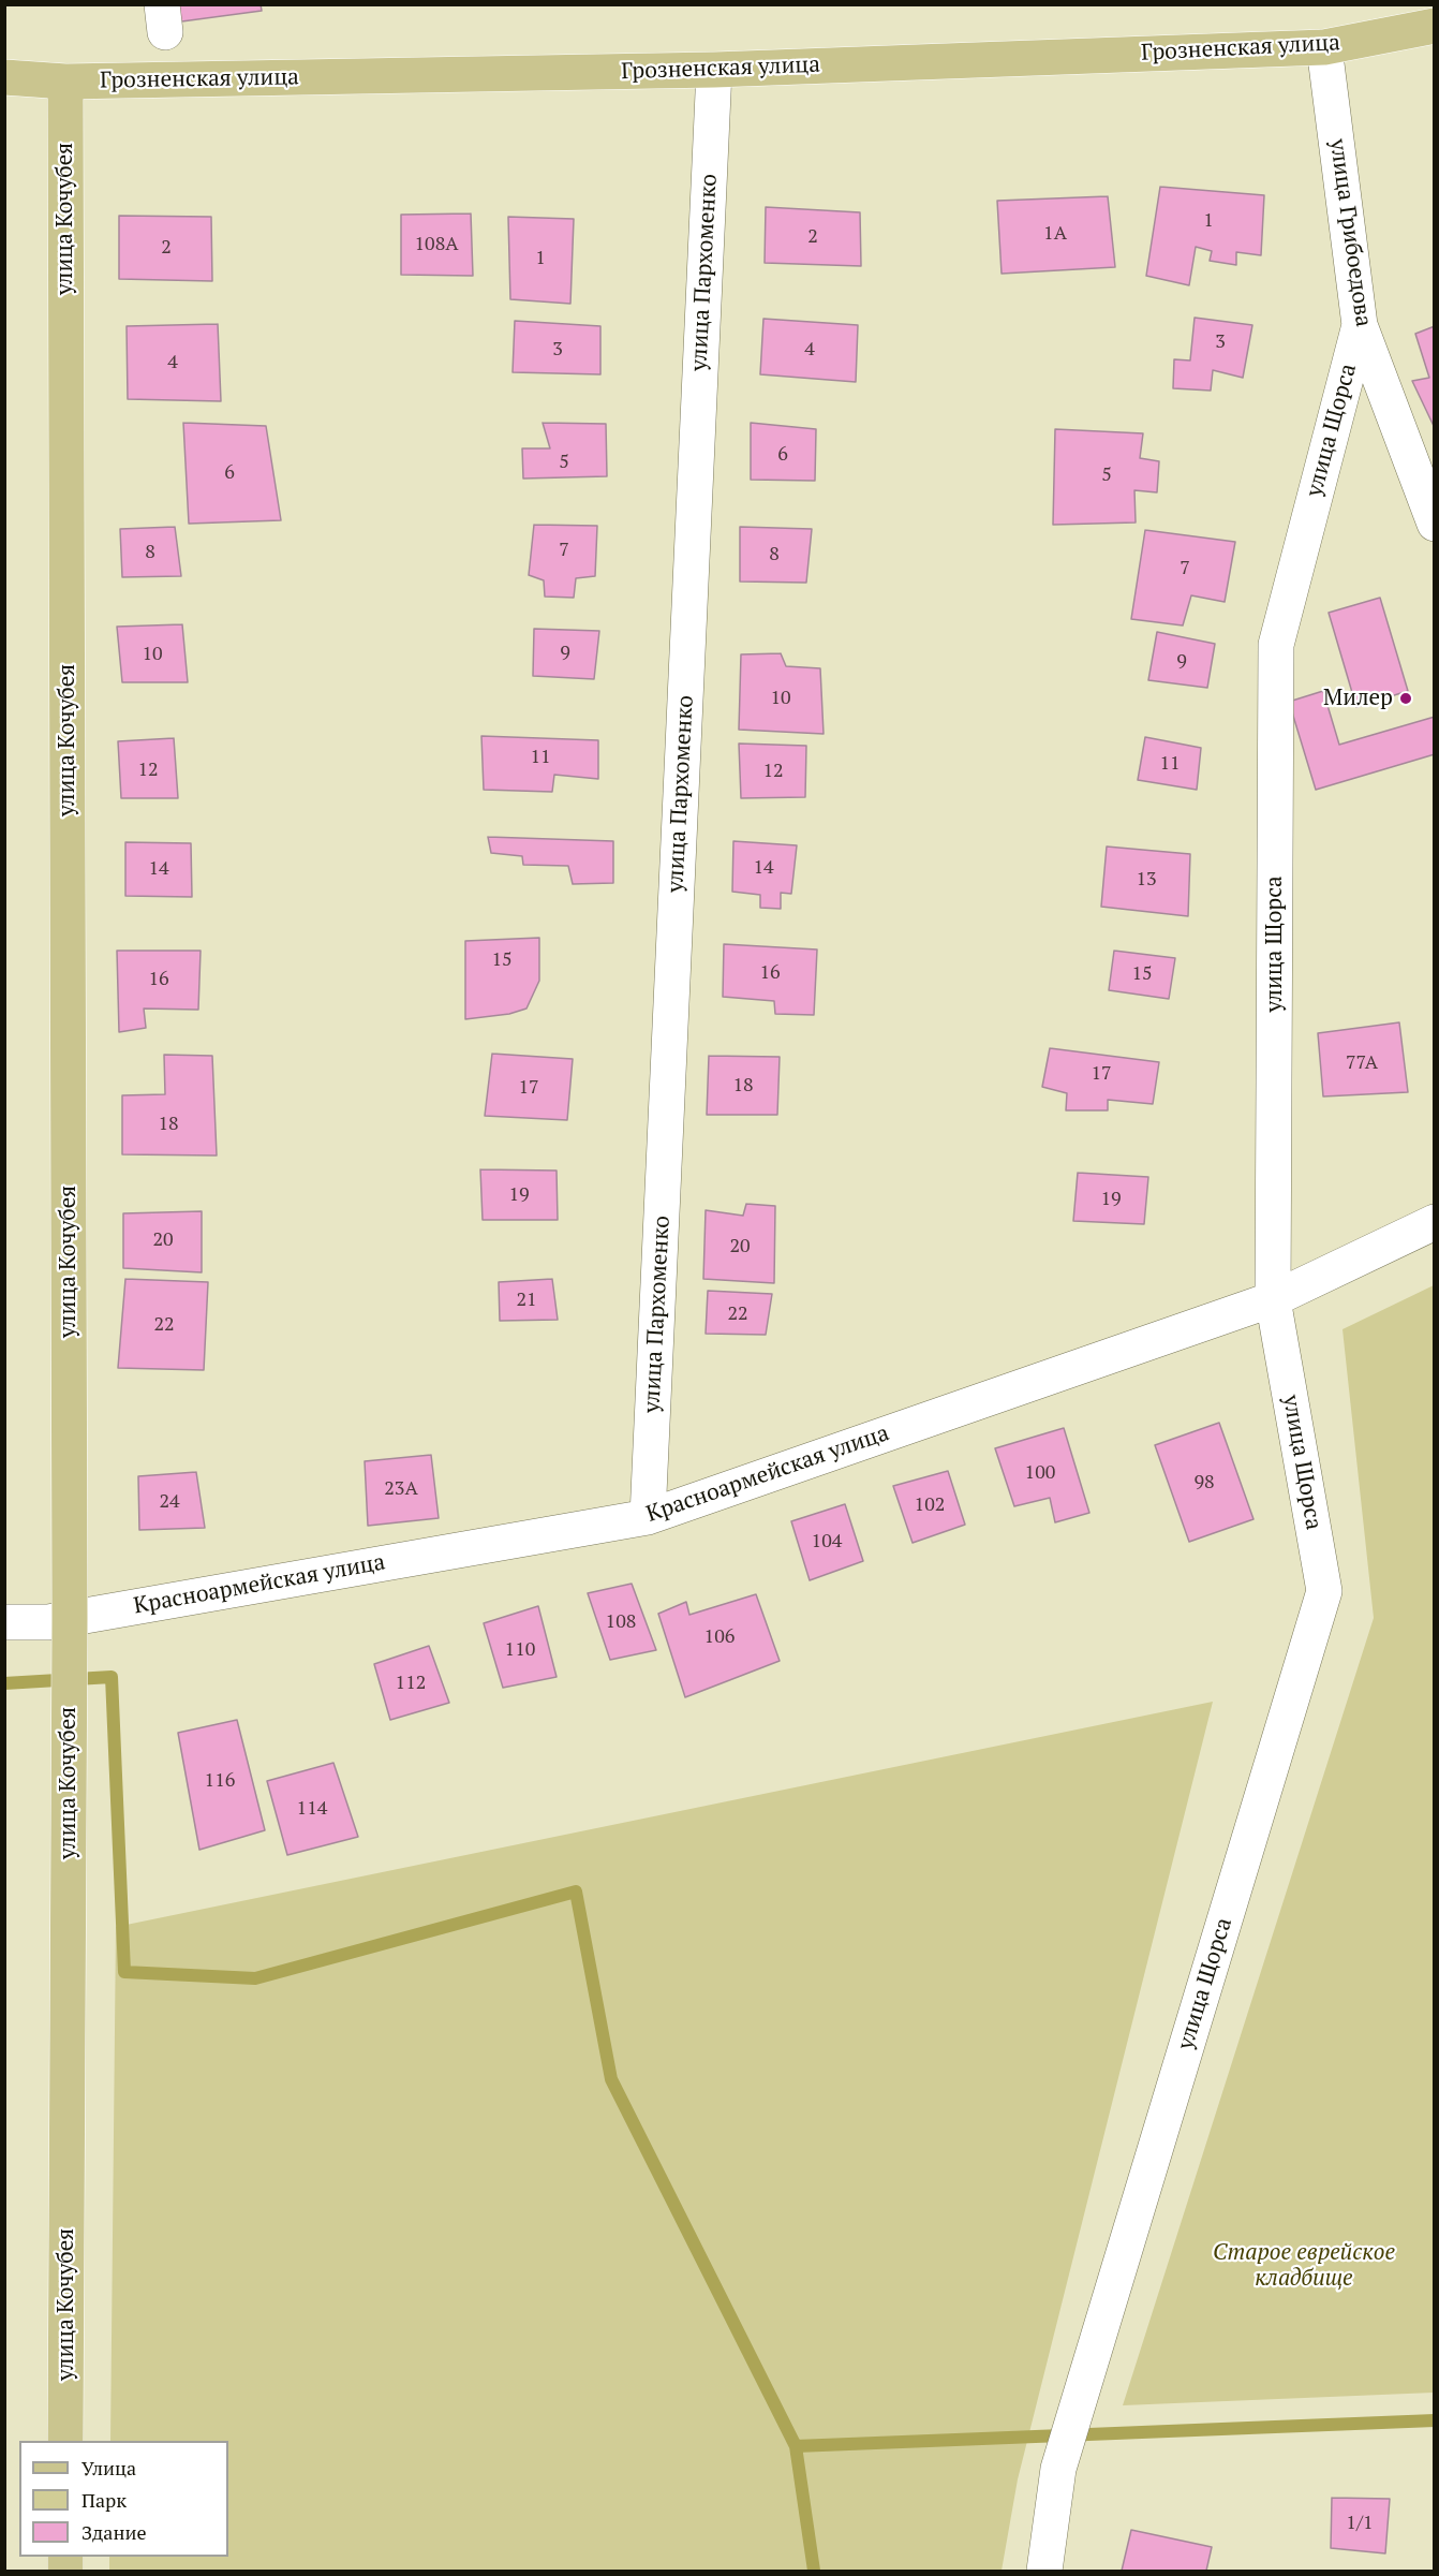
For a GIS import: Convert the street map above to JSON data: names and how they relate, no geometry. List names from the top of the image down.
{
  "streets": {
    "main road": ["Грозненская улица", "улица Кочубея"],
    "street": [
      "улица Грибоедова",
      "улица Пархоменко",
      "улица Щорса",
      "Красноармейская улица"
    ]
  },
  "crossings": [
    ["Грозненская улица", "улица Кочубея"],
    ["Грозненская улица", "улица Грибоедова"],
    ["Грозненская улица", "улица Пархоменко"],
    ["улица Кочубея", "Красноармейская улица"],
    ["улица Грибоедова", "улица Щорса"],
    ["улица Пархоменко", "Красноармейская улица"],
    ["улица Щорса", "Красноармейская улица"]
  ],
  "parks": ["Старое еврейское кладбище"],
  "places": ["Милер"],
  "house_numbers": [
    "1",
    "1А",
    "2",
    "108А",
    "2",
    "1",
    "3",
    "3",
    "4",
    "4",
    "6",
    "5",
    "6",
    "5",
    "7",
    "8",
    "8",
    "7",
    "9",
    "10",
    "9",
    "10",
    "11",
    "11",
    "12",
    "12",
    "14",
    "14",
    "13",
    "15",
    "16",
    "15",
    "16",
    "77А",
    "17",
    "18",
    "17",
    "18",
    "19",
    "19",
    "20",
    "20",
    "21",
    "22",
    "22",
    "100",
    "98",
    "23А",
    "24",
    "102",
    "104",
    "108",
    "106",
    "110",
    "112",
    "116",
    "114",
    "1/1"
  ],
  "legend": ["Улица", "Парк", "Здание"]
}
